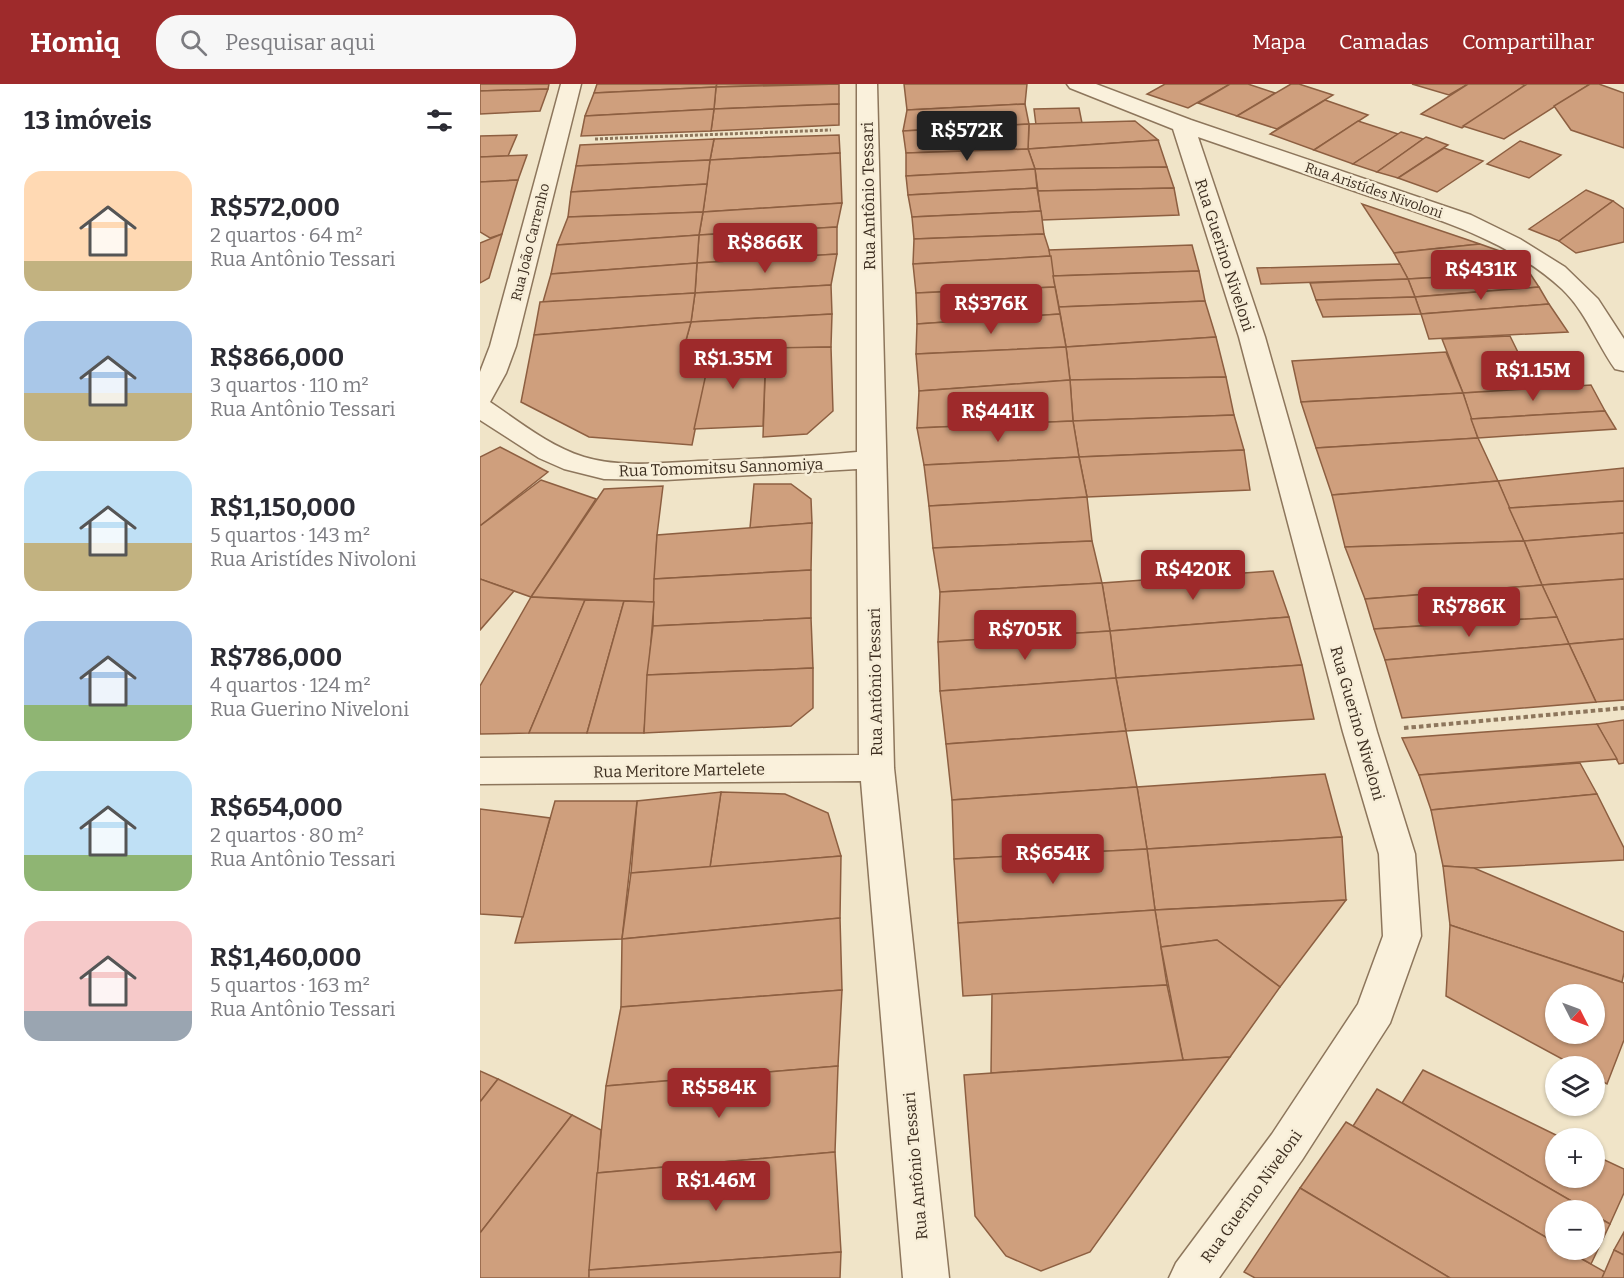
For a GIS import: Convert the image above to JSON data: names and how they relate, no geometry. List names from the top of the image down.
{
  "streets": {
    "street": [
      "Rua Aristídes Nivoloni",
      "Rua Antônio Tessari",
      "Rua João Carrenho",
      "Rua Guerino Niveloni",
      "Rua Tomomitsu Sannomiya",
      "Rua Meritore Martelete"
    ]
  },
  "crossings": [
    ["Rua Aristídes Nivoloni", "Rua Guerino Niveloni"],
    ["Rua Antônio Tessari", "Rua Tomomitsu Sannomiya"],
    ["Rua Antônio Tessari", "Rua Meritore Martelete"]
  ],
  "north": "bottom right",
  "page": {
    "header": "Homiq",
    "search": "Pesquisar aqui",
    "nav": ["Mapa", "Camadas", "Compartilhar"],
    "heading": "13 imóveis",
    "price": [
      "R$572K",
      "R$866K",
      "R$431K",
      "R$376K",
      "R$1.35M",
      "R$1.15M",
      "R$441K",
      "R$420K",
      "R$786K",
      "R$705K",
      "R$654K",
      "R$584K",
      "R$1.46M"
    ],
    "list": [
      {
        "name": "R$572,000",
        "note": "2 quartos · 64 m² · Rua Antônio Tessari"
      },
      {
        "name": "R$866,000",
        "note": "3 quartos · 110 m² · Rua Antônio Tessari"
      },
      {
        "name": "R$1,150,000",
        "note": "5 quartos · 143 m² · Rua Aristídes Nivoloni"
      },
      {
        "name": "R$786,000",
        "note": "4 quartos · 124 m² · Rua Guerino Niveloni"
      },
      {
        "name": "R$654,000",
        "note": "2 quartos · 80 m² · Rua Antônio Tessari"
      },
      {
        "name": "R$1,460,000",
        "note": "5 quartos · 163 m² · Rua Antônio Tessari"
      }
    ],
    "map_buttons": ["+", "−"]
  }
}
